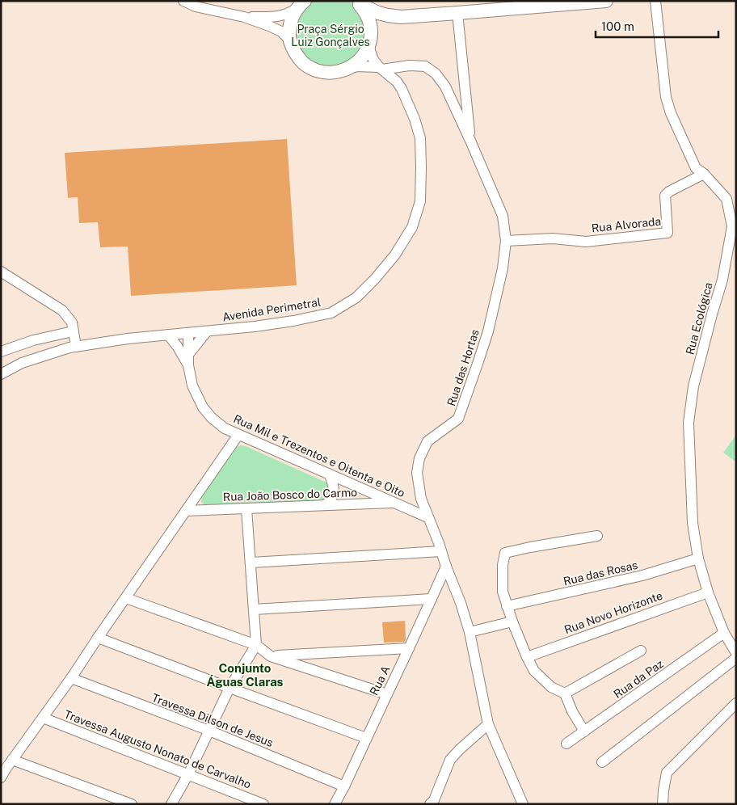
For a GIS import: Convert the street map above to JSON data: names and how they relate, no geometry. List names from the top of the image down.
{
  "streets": {
    "street": [
      "Rua Alvorada",
      "Avenida Perimetral",
      "Rua Ecológica",
      "Rua das Hortas",
      "Rua Mil e Trezentos e Oitenta e Oito",
      "Rua João Bosco do Carmo",
      "Rua das Rosas",
      "Rua Novo Horizonte",
      "Rua da Paz",
      "Rua A",
      "Travessa Dilson de Jesus",
      "Travessa Augusto Nonato de Carvalho"
    ]
  },
  "crossings": [
    ["Rua Alvorada", "Rua Ecológica"],
    ["Rua Alvorada", "Rua das Hortas"],
    ["Avenida Perimetral", "Rua das Hortas"],
    ["Avenida Perimetral", "Rua Mil e Trezentos e Oitenta e Oito"],
    ["Rua Ecológica", "Rua das Rosas"],
    ["Rua Ecológica", "Rua Novo Horizonte"],
    ["Rua Ecológica", "Rua da Paz"],
    ["Rua das Hortas", "Rua Mil e Trezentos e Oitenta e Oito"],
    ["Rua das Hortas", "Rua A"],
    ["Rua Mil e Trezentos e Oitenta e Oito", "Rua João Bosco do Carmo"],
    ["Rua A", "Travessa Dilson de Jesus"]
  ],
  "districts": ["Conjunto Águas Claras"],
  "parks": ["Praça Sérgio Luiz Gonçalves"],
  "scale_bar": "100 m"
}
